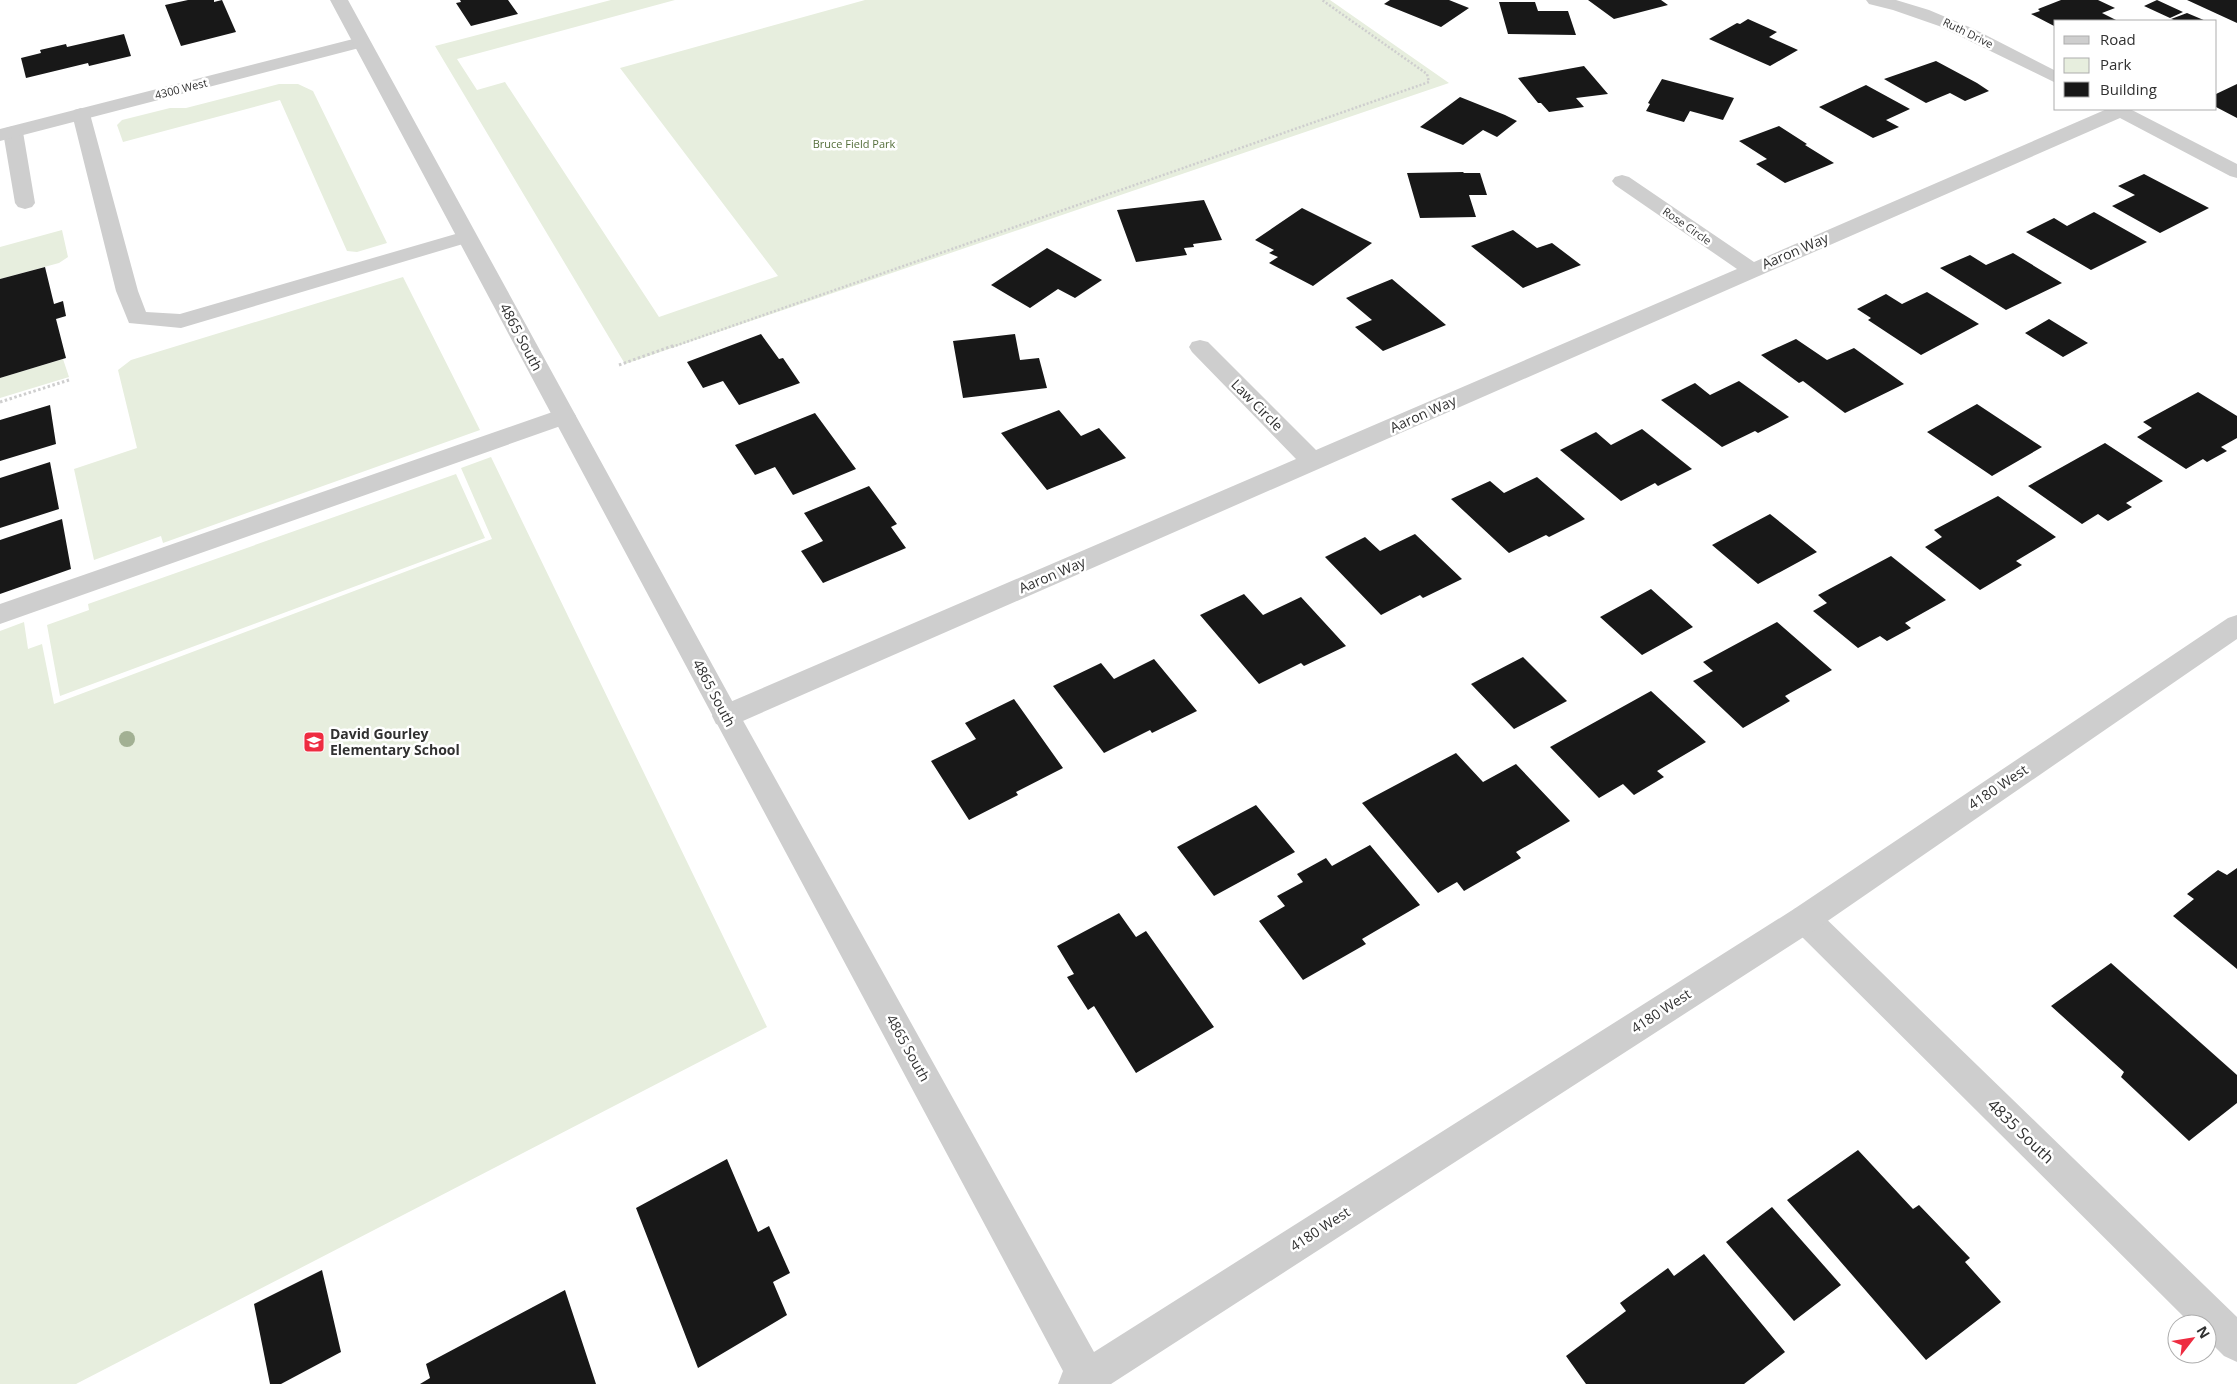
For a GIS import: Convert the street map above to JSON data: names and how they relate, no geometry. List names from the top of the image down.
{
  "streets": {
    "street": [
      "Ruth Drive",
      "4300 West",
      "Rose Circle",
      "Aaron Way",
      "4865 South",
      "Law Circle",
      "4180 West",
      "4835 South"
    ]
  },
  "crossings": [
    ["4300 West", "4865 South"],
    ["Rose Circle", "Aaron Way"],
    ["Aaron Way", "4865 South"],
    ["Aaron Way", "Law Circle"],
    ["4865 South", "4180 West"],
    ["4180 West", "4835 South"]
  ],
  "parks": ["Bruce Field Park"],
  "places": {
    "school or university": ["David Gourley Elementary School"]
  },
  "legend": ["Road", "Park", "Building"],
  "north": "top right"
}
